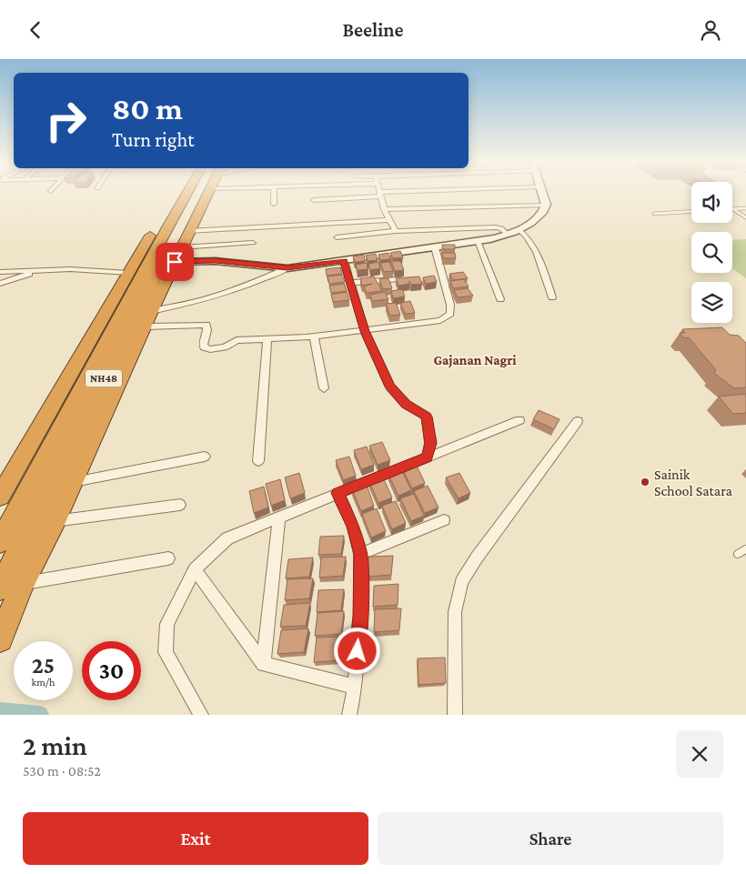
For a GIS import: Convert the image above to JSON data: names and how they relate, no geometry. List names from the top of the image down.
{
  "streets": {
    "highway": ["NH48"]
  },
  "districts": ["Gajanan Nagri"],
  "places": ["Sainik School Satara"],
  "page": {
    "header": "Beeline",
    "turn": ["80 m", "Turn right"],
    "speed": "25 km/h",
    "limit": "30",
    "heading": ["2 min", "530 m · 08:52"],
    "buttons": ["Exit", "Share"]
  }
}
